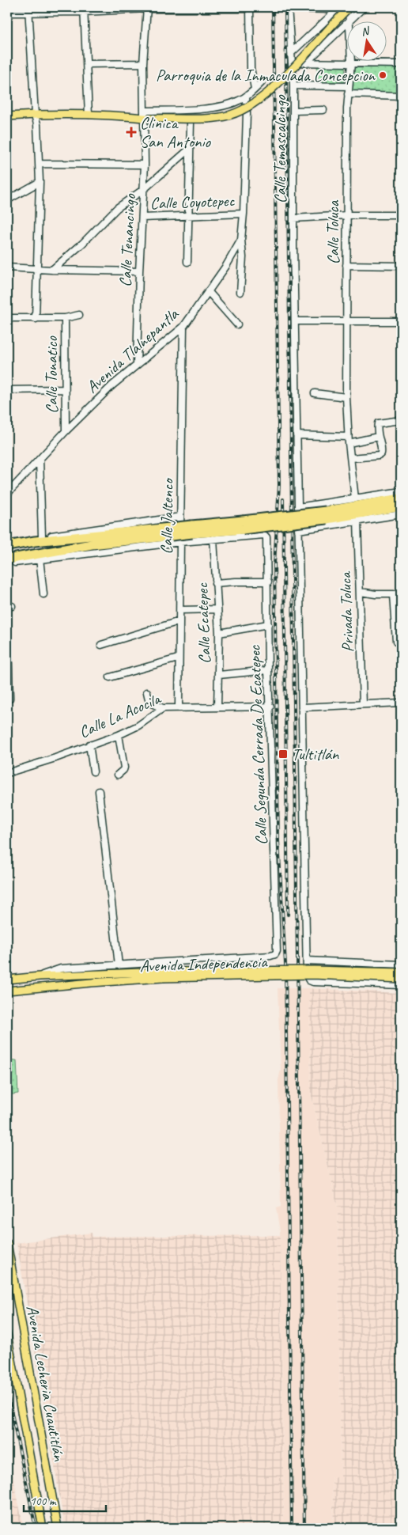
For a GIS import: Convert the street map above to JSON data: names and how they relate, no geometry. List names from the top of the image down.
{
  "streets": {
    "main road": ["Avenida Independencia", "Avenida Lecheria Cuautitlán"],
    "street": [
      "Calle Temascalcingo",
      "Calle Coyotepec",
      "Calle Toluca",
      "Calle Tenancingo",
      "Avenida Tlalnepantla",
      "Calle Tonatico",
      "Calle Jaltenco",
      "Privada Toluca",
      "Calle Ecatepec",
      "Calle La Acocila",
      "Calle Segunda Cerrada De Ecatepec"
    ]
  },
  "crossings": [
    ["Calle Coyotepec", "Calle Tenancingo"],
    ["Calle Coyotepec", "Avenida Tlalnepantla"],
    ["Calle Tenancingo", "Avenida Tlalnepantla"],
    ["Avenida Tlalnepantla", "Calle Tonatico"],
    ["Avenida Tlalnepantla", "Calle Jaltenco"],
    ["Calle Jaltenco", "Calle La Acocila"],
    ["Calle Ecatepec", "Calle La Acocila"],
    ["Calle Ecatepec", "Calle Segunda Cerrada De Ecatepec"],
    ["Calle La Acocila", "Calle Segunda Cerrada De Ecatepec"]
  ],
  "places": {
    "other": ["Parroquia de la Inmaculada Concepcion"],
    "health": ["Clinica San Antonio"],
    "transit": ["Tultitlán"]
  },
  "scale_bar": "100 m",
  "north": "top"
}
